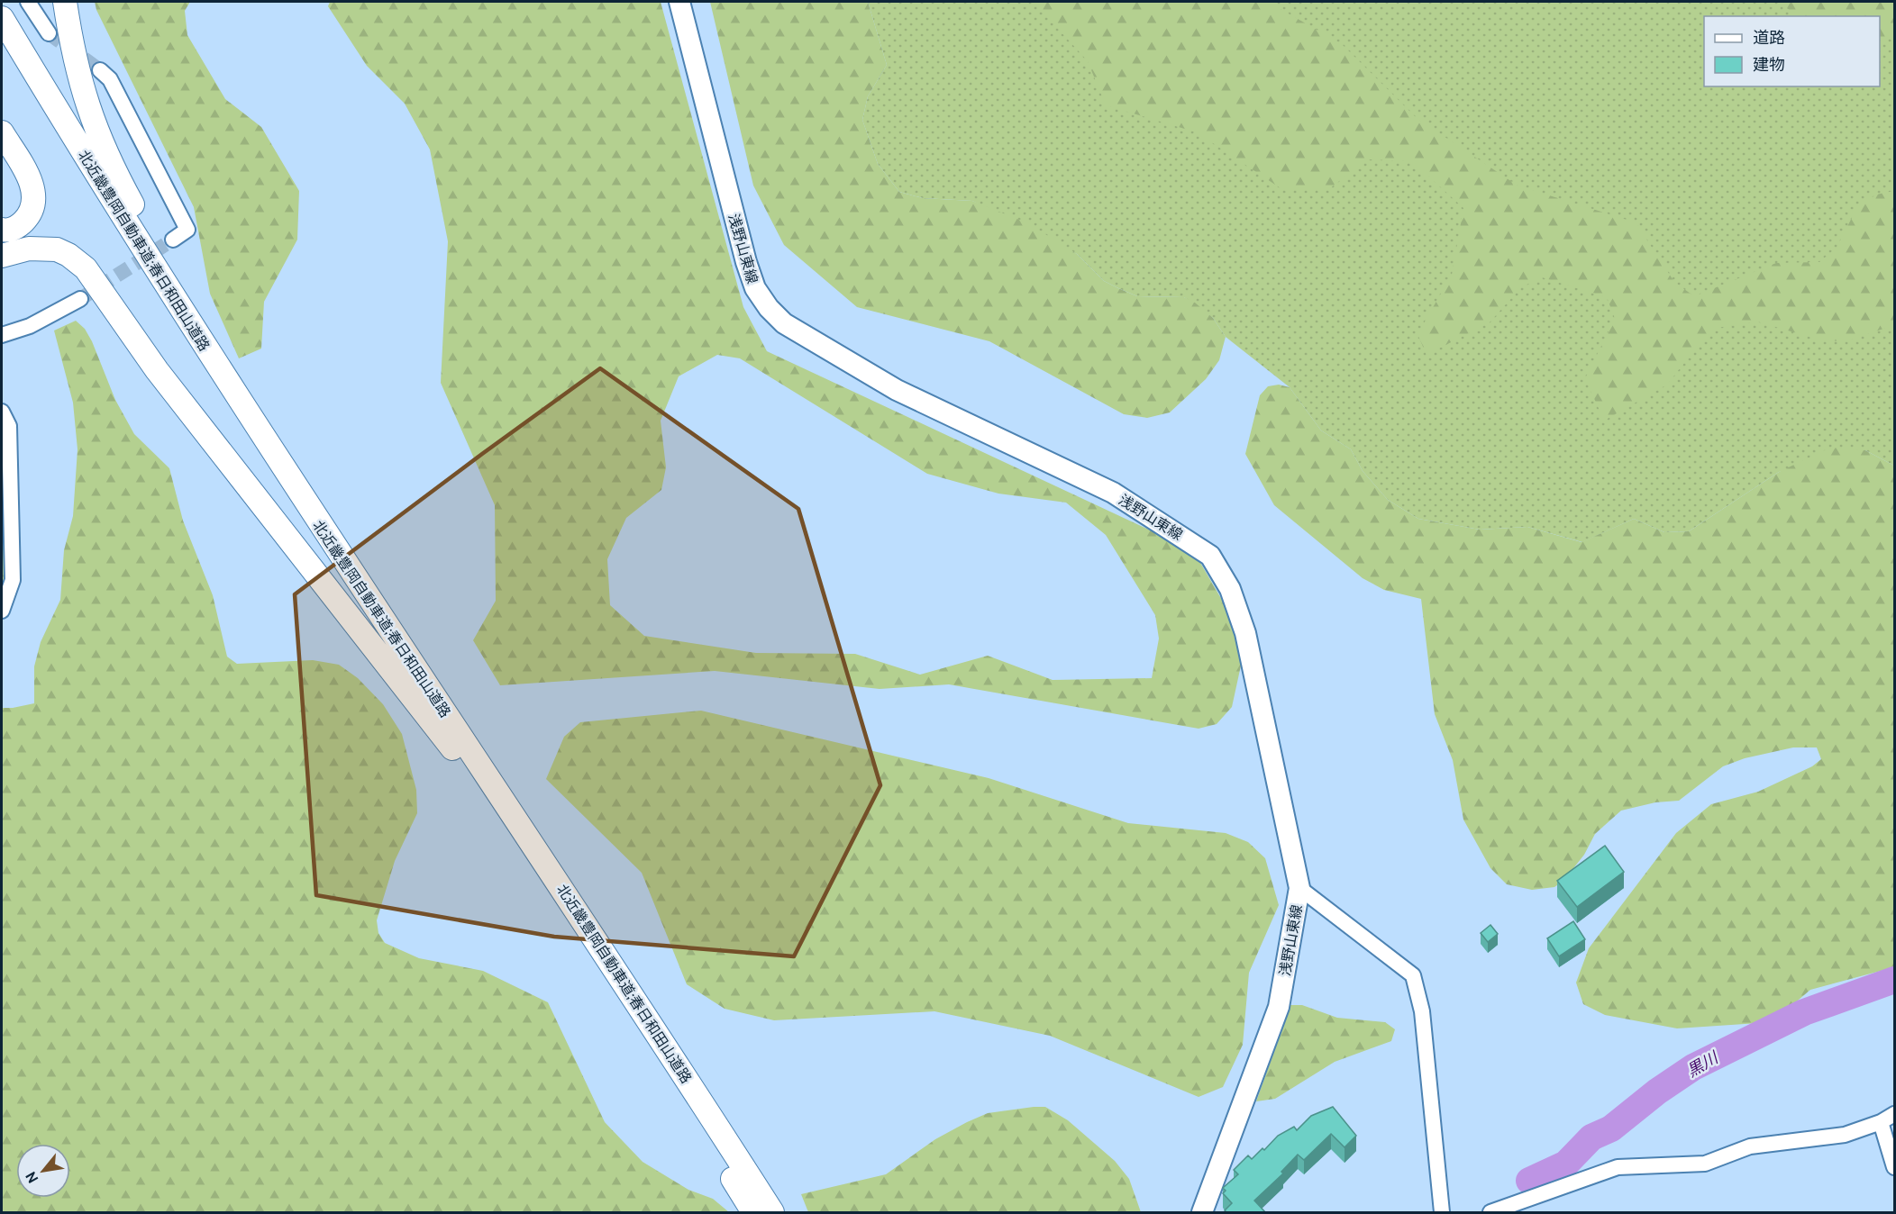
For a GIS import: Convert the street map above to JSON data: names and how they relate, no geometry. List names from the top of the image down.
{
  "streets": {
    "highway": ["北近畿豊岡自動車道;春日和田山道路"],
    "main road": ["浅野山東線"]
  },
  "water": ["黒川"],
  "legend": ["道路", "建物"],
  "north": "bottom left"
}
